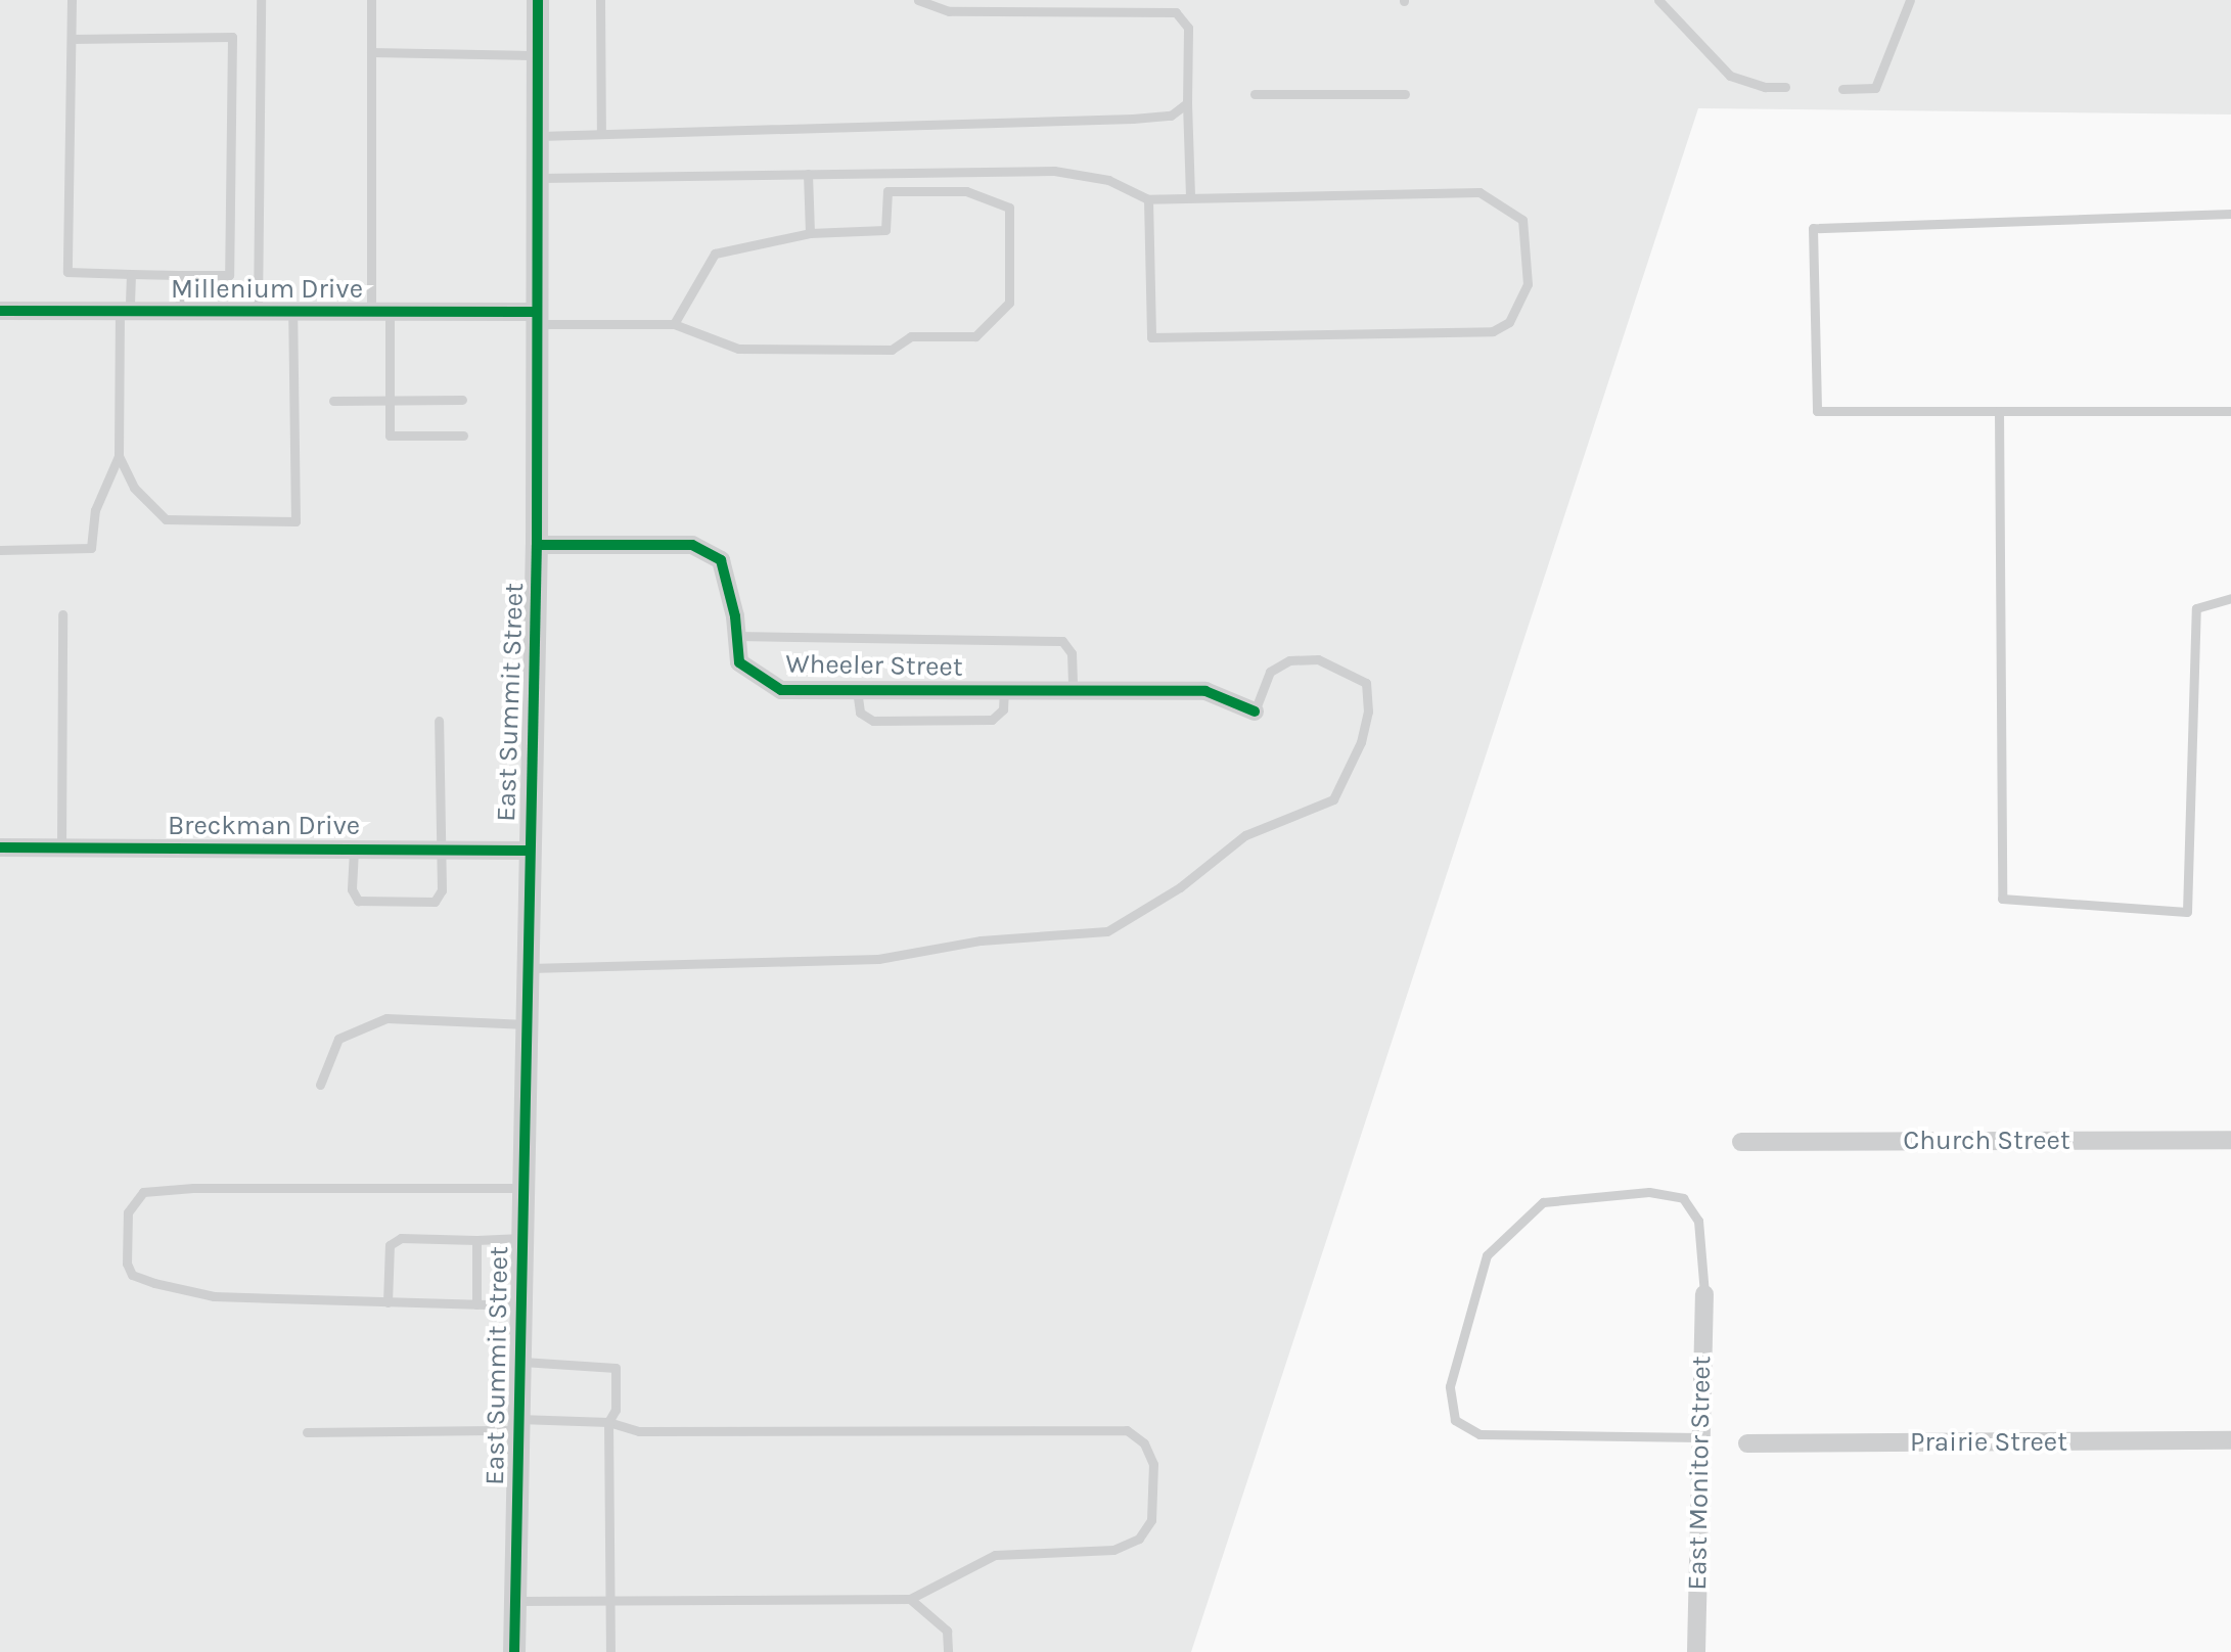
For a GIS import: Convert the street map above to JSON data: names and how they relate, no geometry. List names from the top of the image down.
{
  "streets": {
    "street": [
      "Millenium Drive",
      "Wheeler Street",
      "East Summit Street",
      "Breckman Drive",
      "Church Street",
      "Prairie Street",
      "East Monitor Street"
    ]
  },
  "crossings": [
    ["Millenium Drive", "East Summit Street"],
    ["Wheeler Street", "East Summit Street"],
    ["East Summit Street", "Breckman Drive"]
  ]
}
